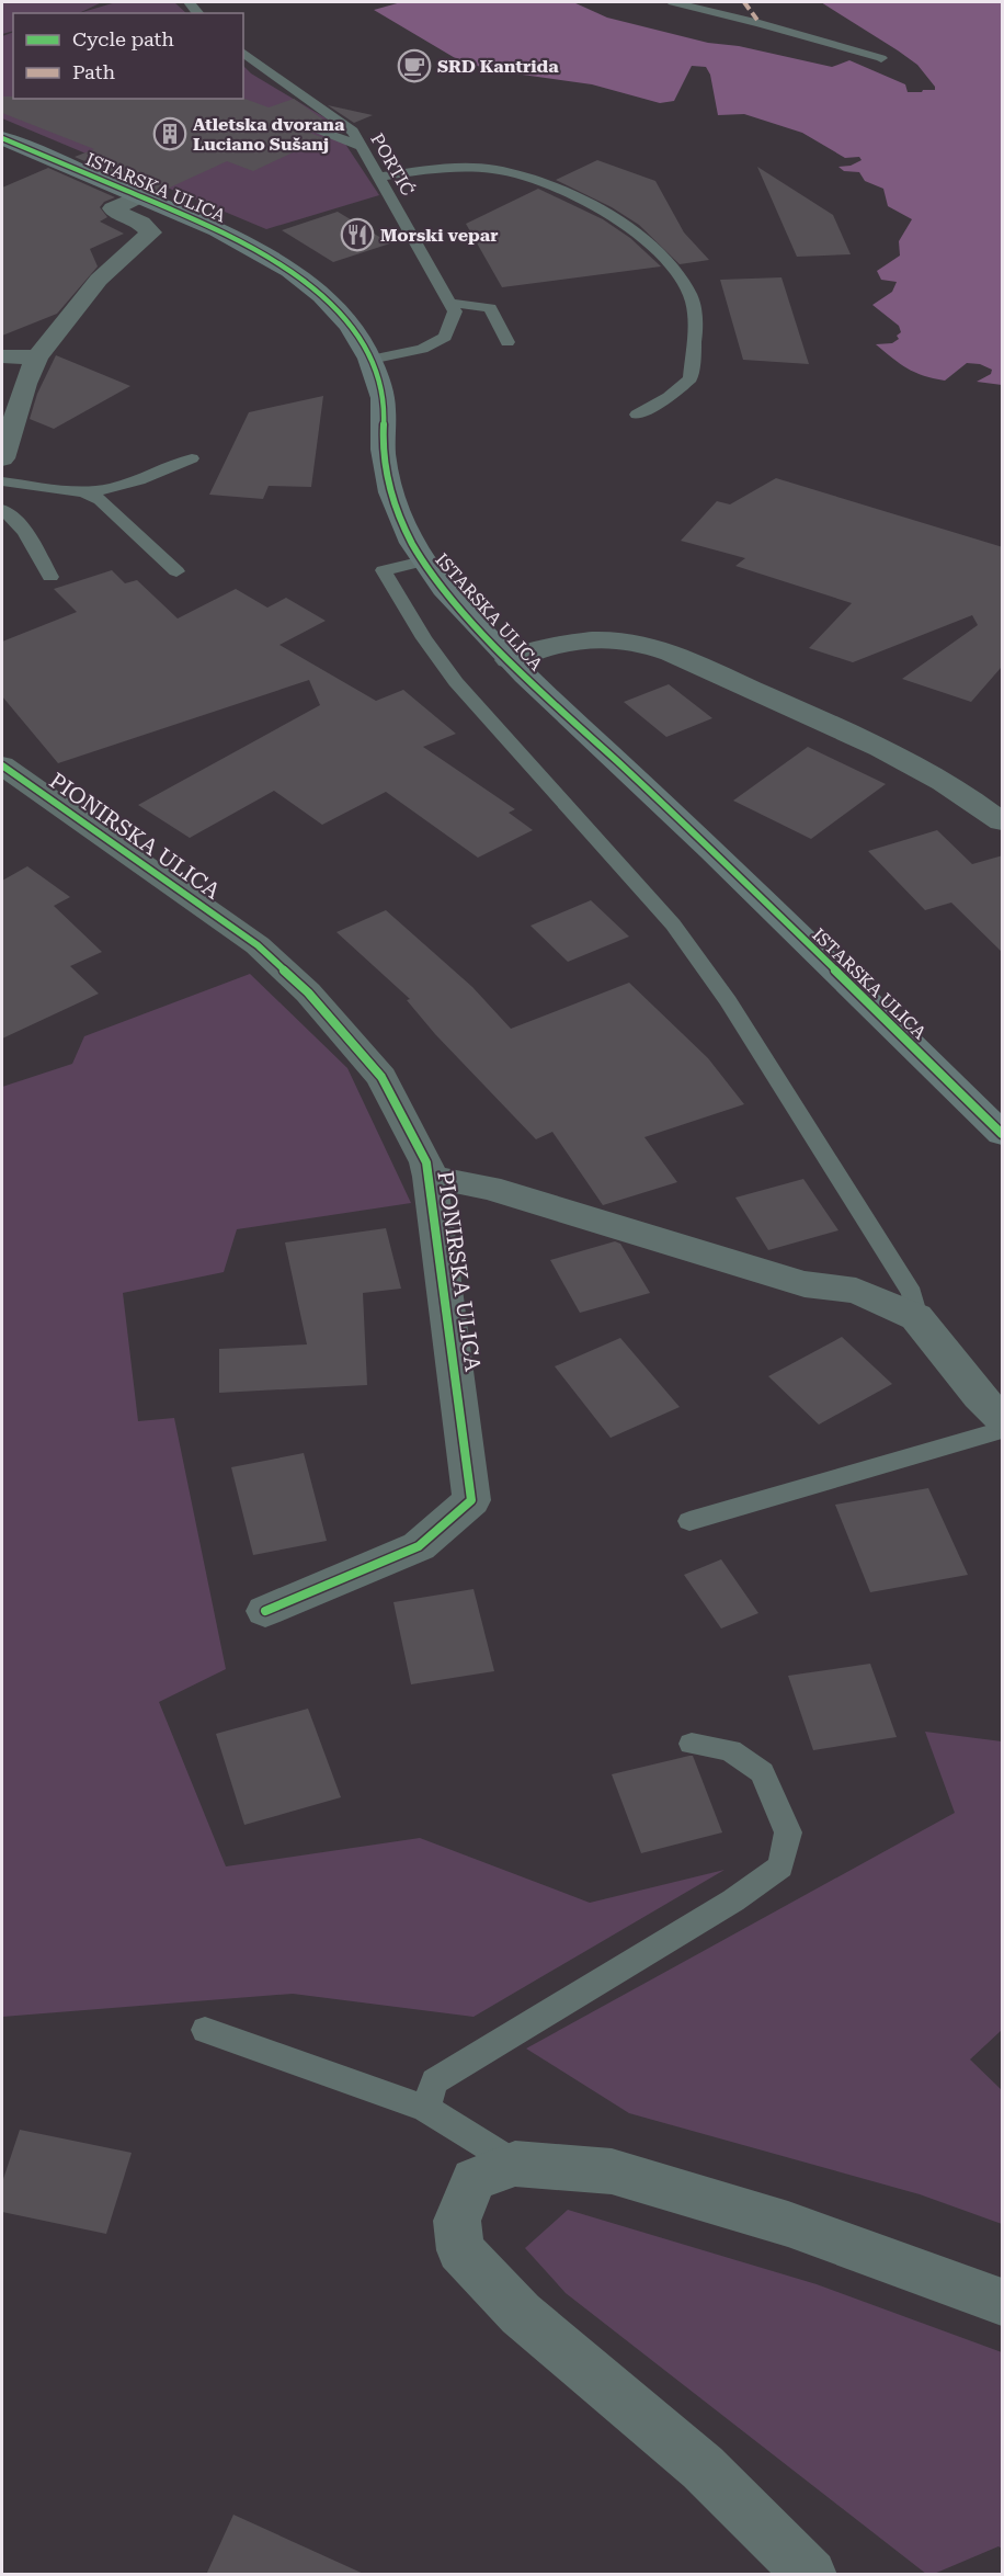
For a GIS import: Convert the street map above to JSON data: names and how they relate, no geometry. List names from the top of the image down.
{
  "streets": {
    "main road": ["ISTARSKA ULICA"],
    "street": ["PIONIRSKA ULICA"],
    "lane": ["PORTIĆ"]
  },
  "crossings": [
    ["ISTARSKA ULICA", "PIONIRSKA ULICA"]
  ],
  "places": {
    "cafe": ["SRD Kantrida"],
    "building": ["Atletska dvorana Luciano Sušanj"],
    "restaurant": ["Morski vepar"]
  },
  "legend": ["Cycle path", "Path"]
}
